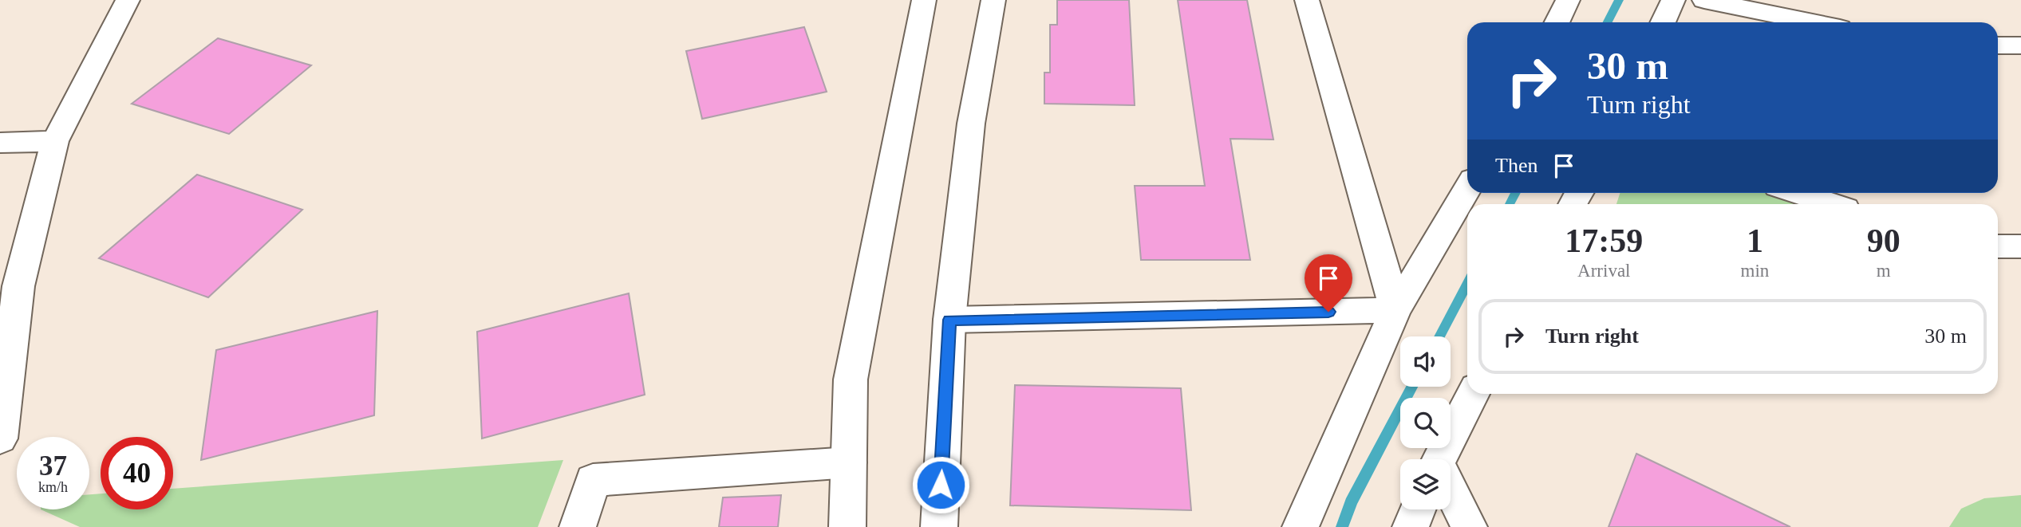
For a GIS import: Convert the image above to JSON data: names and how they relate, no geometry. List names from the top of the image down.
{
  "page": {
    "turn": ["30 m", "Turn right"],
    "then": "Then",
    "eta": [
      "17:59",
      "Arrival",
      "1",
      "min",
      "90",
      "m"
    ],
    "list": [
      {
        "name": "Turn right",
        "value": "30 m"
      }
    ],
    "speed": "37 km/h",
    "limit": "40"
  }
}
